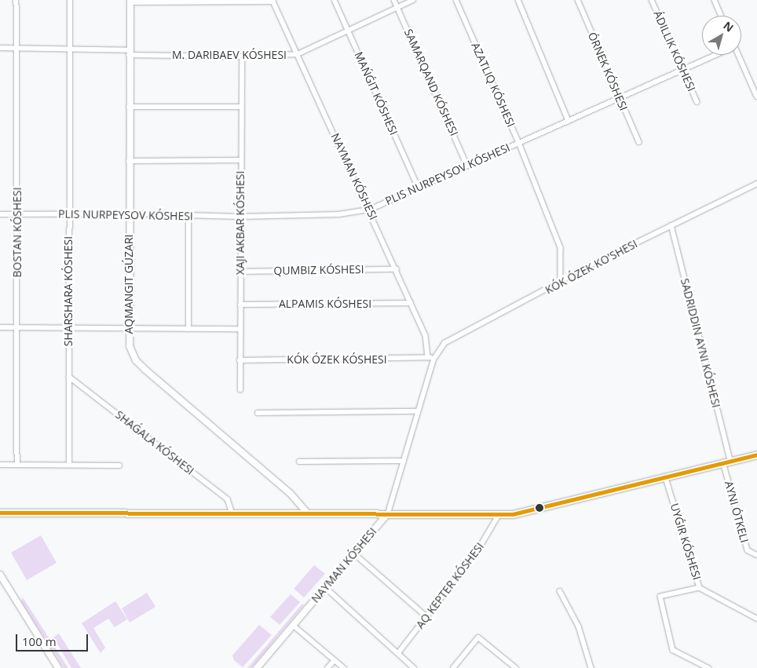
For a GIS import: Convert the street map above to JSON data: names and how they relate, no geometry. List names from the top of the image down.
{
  "streets": {
    "street": [
      "ÁDILLIK KÓSHESI",
      "M. DARIBAEV KÓSHESI",
      "ÓRNEK KÓSHESI",
      "SAMARQAND KÓSHESI",
      "PLIS NURPEYSOV KÓSHESI",
      "NAYMAN KÓSHESI",
      "XAJI AKBAR KÓSHESI",
      "BOSTAN KÓSHESI",
      "KÓK ÓZEK KO'SHESI",
      "SHARSHARA KÓSHESI",
      "SADRIDDIN AYNI KÓSHESI",
      "KÓK ÓZEK KÓSHESI",
      "SHAǴALA KÓSHESI",
      "AYNI ÓTKELI",
      "AQ KEPTER KÓSHESI"
    ]
  },
  "crossings": [
    ["ÁDILLIK KÓSHESI", "PLIS NURPEYSOV KÓSHESI"],
    ["M. DARIBAEV KÓSHESI", "SAMARQAND KÓSHESI"],
    ["M. DARIBAEV KÓSHESI", "NAYMAN KÓSHESI"],
    ["M. DARIBAEV KÓSHESI", "XAJI AKBAR KÓSHESI"],
    ["M. DARIBAEV KÓSHESI", "BOSTAN KÓSHESI"],
    ["M. DARIBAEV KÓSHESI", "SHARSHARA KÓSHESI"],
    ["ÓRNEK KÓSHESI", "PLIS NURPEYSOV KÓSHESI"],
    ["SAMARQAND KÓSHESI", "PLIS NURPEYSOV KÓSHESI"],
    ["PLIS NURPEYSOV KÓSHESI", "NAYMAN KÓSHESI"],
    ["PLIS NURPEYSOV KÓSHESI", "XAJI AKBAR KÓSHESI"],
    ["PLIS NURPEYSOV KÓSHESI", "BOSTAN KÓSHESI"],
    ["PLIS NURPEYSOV KÓSHESI", "SHARSHARA KÓSHESI"],
    ["NAYMAN KÓSHESI", "KÓK ÓZEK KO'SHESI"],
    ["NAYMAN KÓSHESI", "KÓK ÓZEK KÓSHESI"],
    ["XAJI AKBAR KÓSHESI", "KÓK ÓZEK KÓSHESI"],
    ["KÓK ÓZEK KO'SHESI", "SADRIDDIN AYNI KÓSHESI"],
    ["SHARSHARA KÓSHESI", "SHAǴALA KÓSHESI"],
    ["SADRIDDIN AYNI KÓSHESI", "AYNI ÓTKELI"]
  ],
  "scale_bar": "100 m",
  "north": "top right"
}
